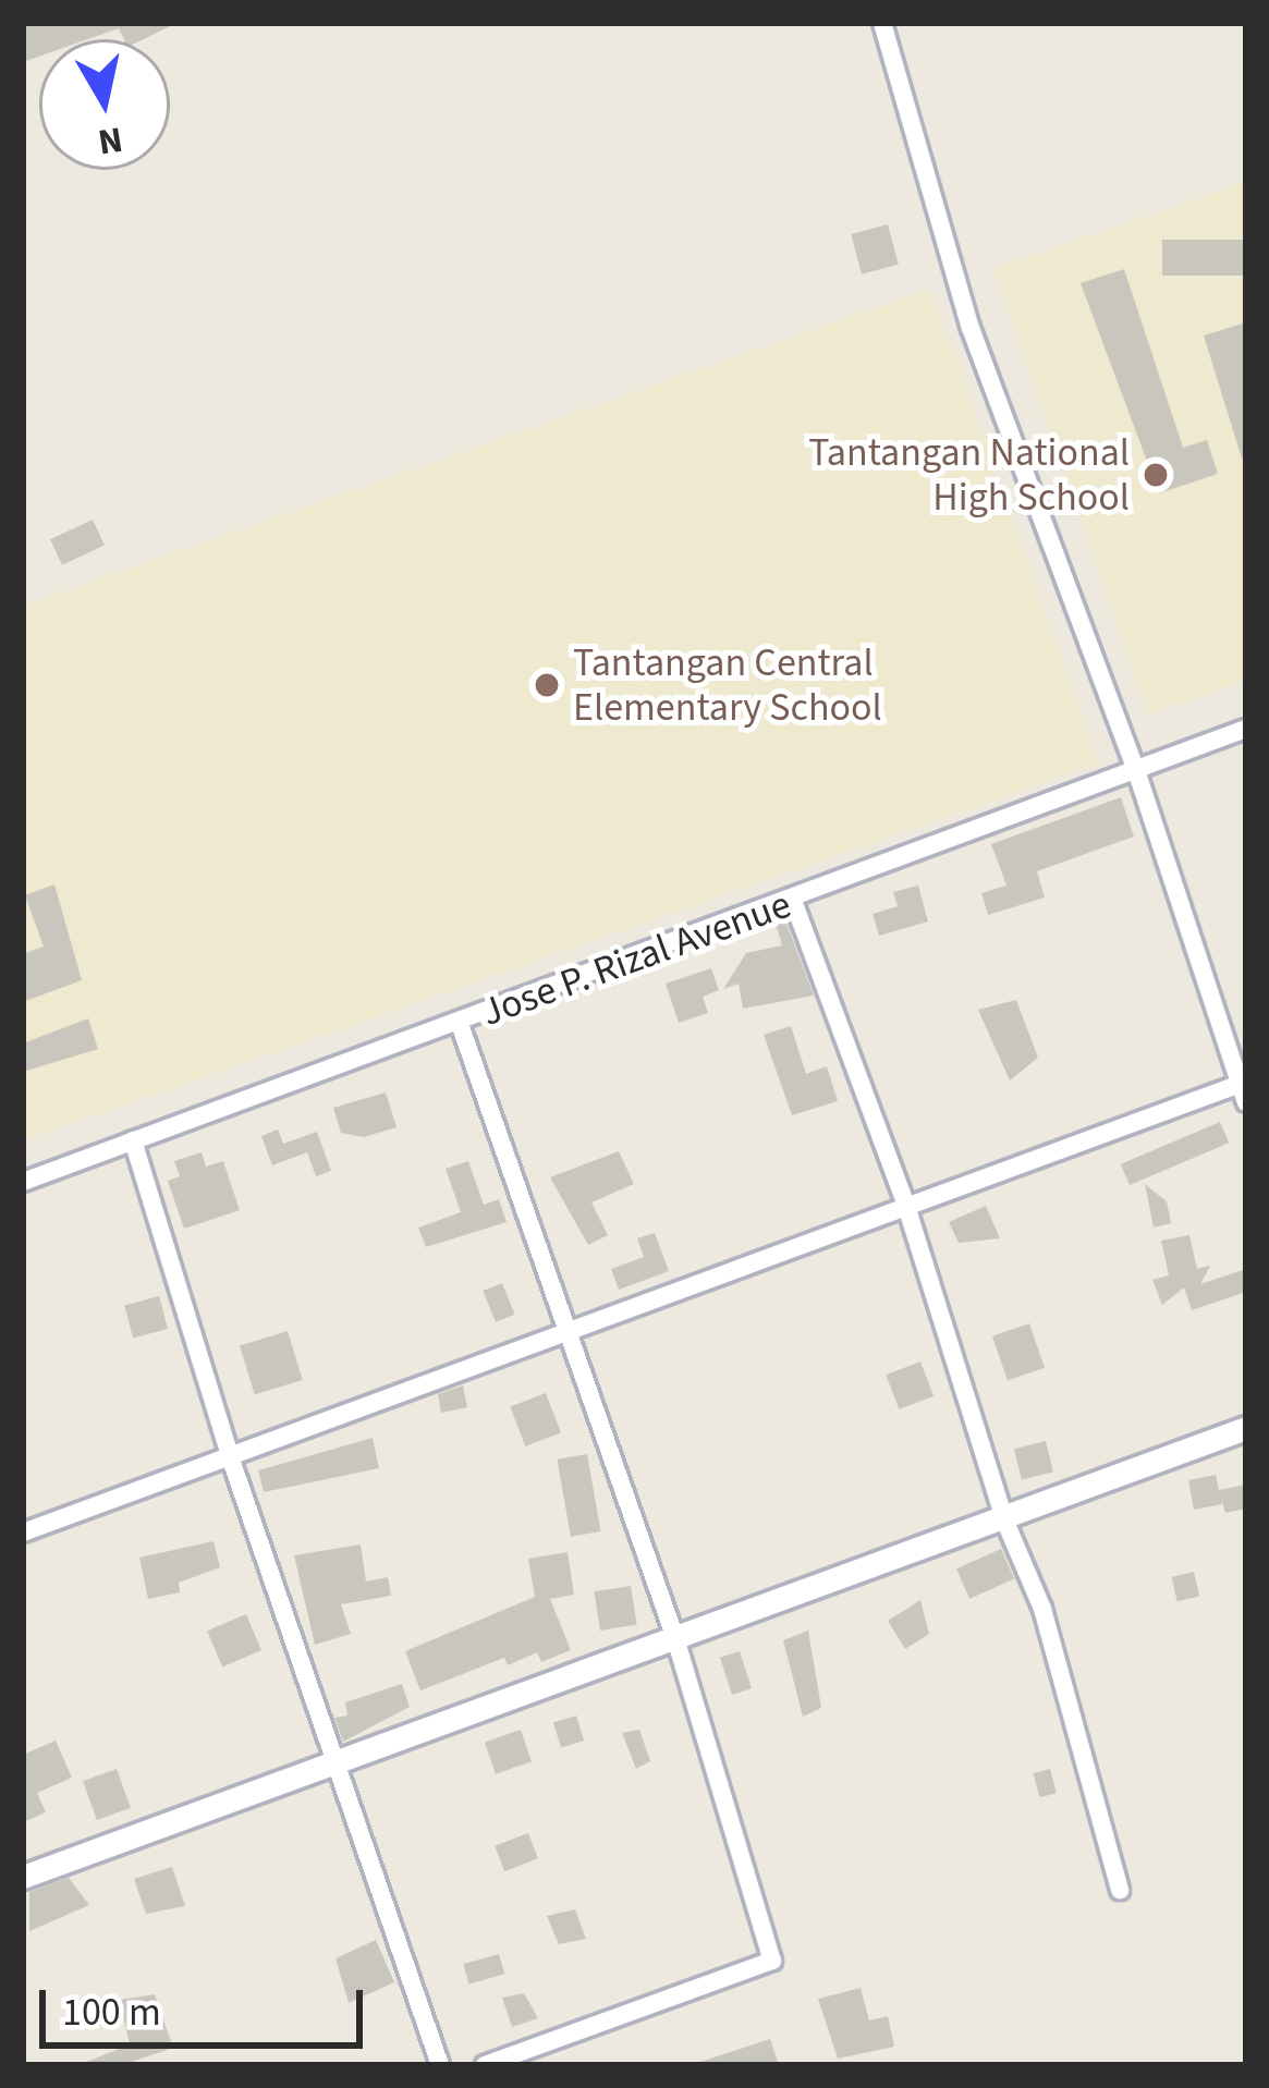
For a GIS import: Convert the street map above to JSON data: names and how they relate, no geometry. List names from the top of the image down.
{
  "streets": {
    "street": ["Jose P. Rizal Avenue"]
  },
  "places": ["Tantangan National High School", "Tantangan Central Elementary School"],
  "scale_bar": "100 m",
  "north": "bottom"
}
